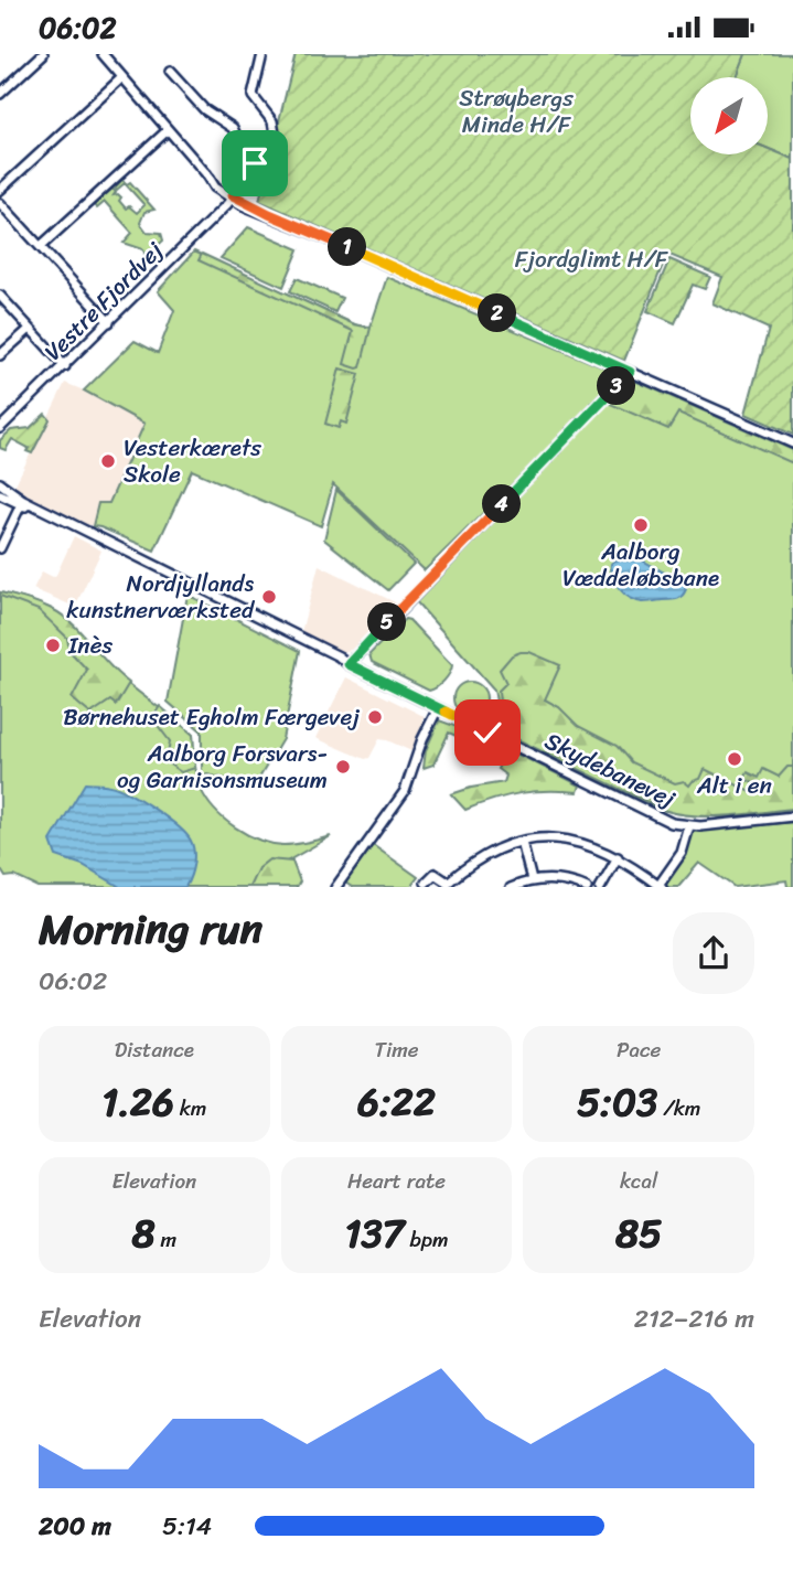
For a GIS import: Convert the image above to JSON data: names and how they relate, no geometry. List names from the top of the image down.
{
  "streets": {
    "street": ["Vestre Fjordvej", "Skydebanevej"]
  },
  "parks": ["Strøybergs Minde H/F", "Fjordglimt H/F"],
  "places": [
    "Vesterkærets Skole",
    "Aalborg Væddeløbsbane",
    "Nordjyllands kunstnerværksted",
    "Inès",
    "Børnehuset Egholm Færgevej",
    "Alt i en",
    "Aalborg Forsvars- og Garnisonsmuseum"
  ],
  "north": "bottom left",
  "page": {
    "status": "06:02",
    "pins": [
      "1",
      "2",
      "3",
      "4",
      "5"
    ],
    "heading": ["Morning run", "06:02"],
    "stats": [
      ["Distance", "1.26 km"],
      ["Time", "6:22"],
      ["Pace", "5:03 /km"],
      ["Elevation", "8 m"],
      ["Heart rate", "137 bpm"],
      ["kcal", "85"]
    ],
    "chart": ["Elevation", "212–216 m"],
    "list": [
      {
        "name": "200 m",
        "note": "5:14"
      }
    ]
  }
}
